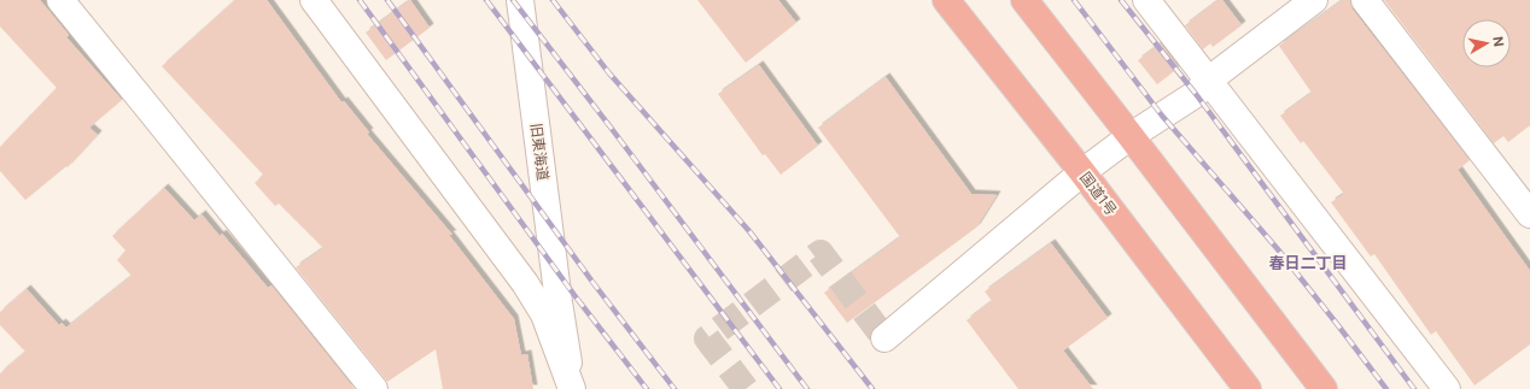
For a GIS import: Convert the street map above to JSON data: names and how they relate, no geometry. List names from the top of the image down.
{
  "streets": {
    "highway": ["国道1号"],
    "street": ["旧東海道"]
  },
  "districts": ["春日二丁目"],
  "north": "right"
}
